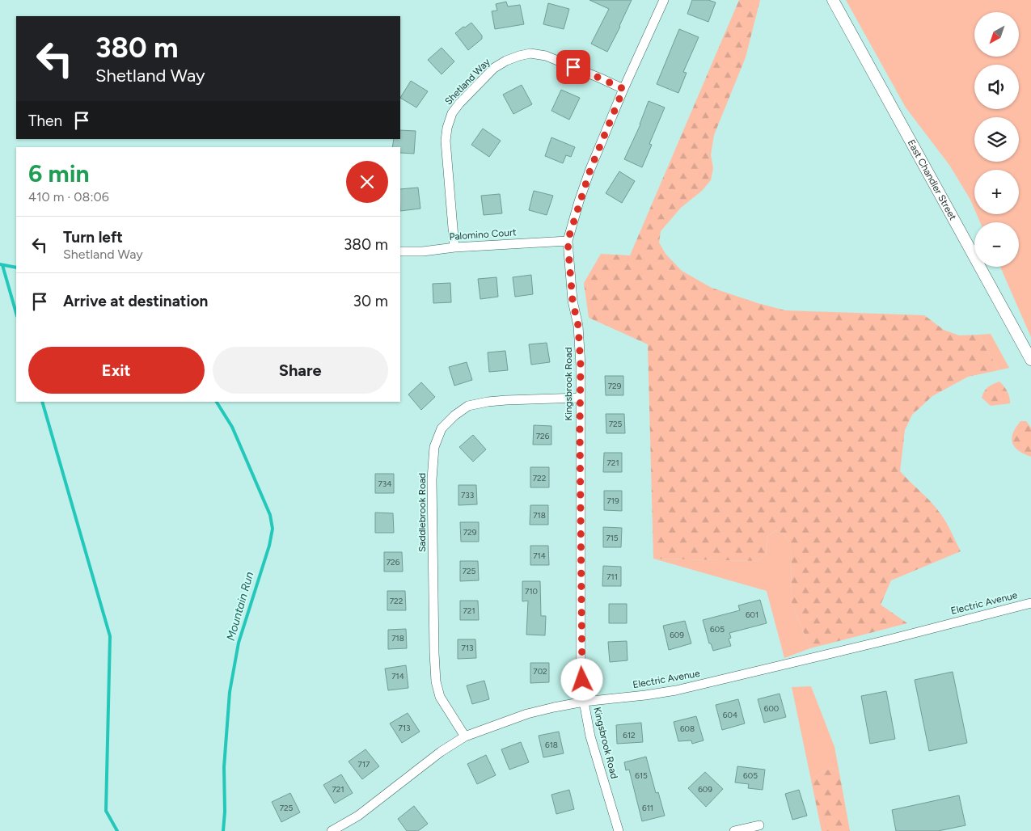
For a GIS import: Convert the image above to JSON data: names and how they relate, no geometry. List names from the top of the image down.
{
  "streets": {
    "street": [
      "Shetland Way",
      "East Chandler Street",
      "Palomino Court",
      "Kingsbrook Road",
      "Saddlebrook Road",
      "Electric Avenue"
    ]
  },
  "crossings": [
    ["Shetland Way", "Palomino Court"],
    ["Shetland Way", "Kingsbrook Road"],
    ["Palomino Court", "Kingsbrook Road"],
    ["Kingsbrook Road", "Saddlebrook Road"],
    ["Kingsbrook Road", "Electric Avenue"],
    ["Saddlebrook Road", "Electric Avenue"]
  ],
  "water": ["Mountain Run"],
  "house_numbers": [
    "729",
    "725",
    "726",
    "721",
    "722",
    "734",
    "733",
    "719",
    "718",
    "729",
    "715",
    "714",
    "726",
    "725",
    "711",
    "710",
    "722",
    "721",
    "601",
    "605",
    "609",
    "718",
    "713",
    "702",
    "714",
    "600",
    "604",
    "713",
    "608",
    "612",
    "618",
    "717",
    "615",
    "605",
    "721",
    "609",
    "725",
    "611"
  ],
  "north": "bottom left",
  "page": {
    "map_buttons": ["+", "−"],
    "turn": ["380 m", "Shetland Way"],
    "then": "Then",
    "heading": ["6 min", "410 m · 08:06"],
    "list": [
      {
        "name": "Turn left",
        "note": "Shetland Way",
        "value": "380 m"
      },
      {
        "name": "Arrive at destination",
        "value": "30 m"
      }
    ],
    "buttons": ["Exit", "Share"]
  }
}
